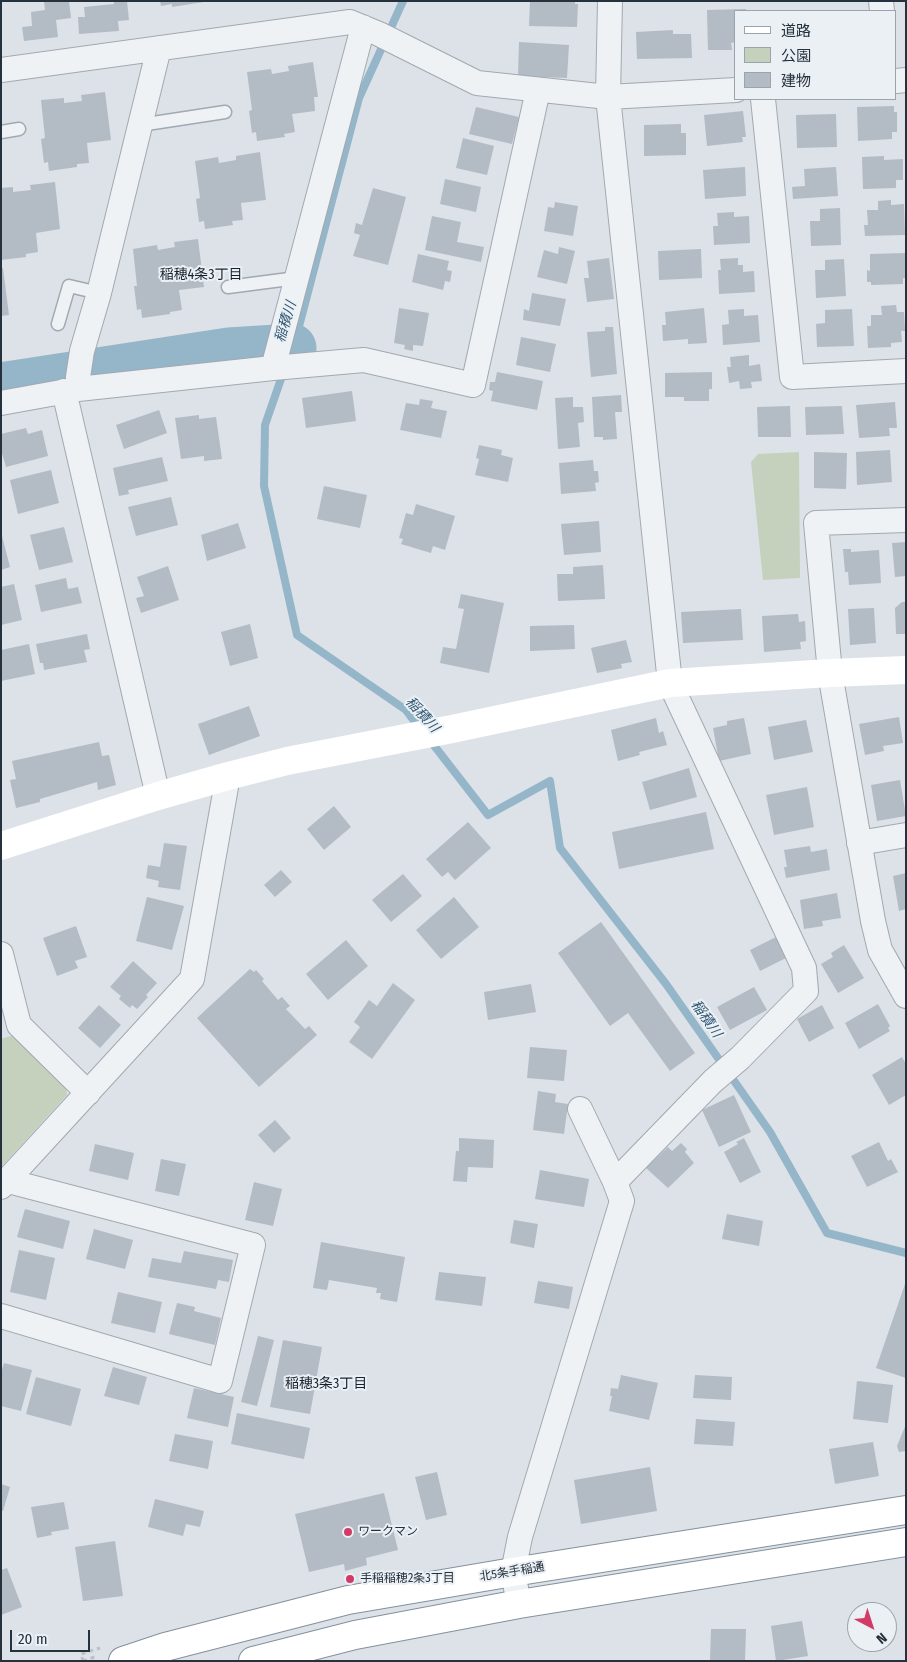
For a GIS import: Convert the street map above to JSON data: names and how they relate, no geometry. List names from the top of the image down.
{
  "streets": {
    "main road": ["北5条手稲通"]
  },
  "districts": ["稲穂4条3丁目", "稲穂3条3丁目"],
  "water": ["稲積川"],
  "places": ["ワークマン", "手稲稲穂2条3丁目"],
  "legend": ["道路", "公園", "建物"],
  "scale_bar": "20 m",
  "north": "bottom right"
}
